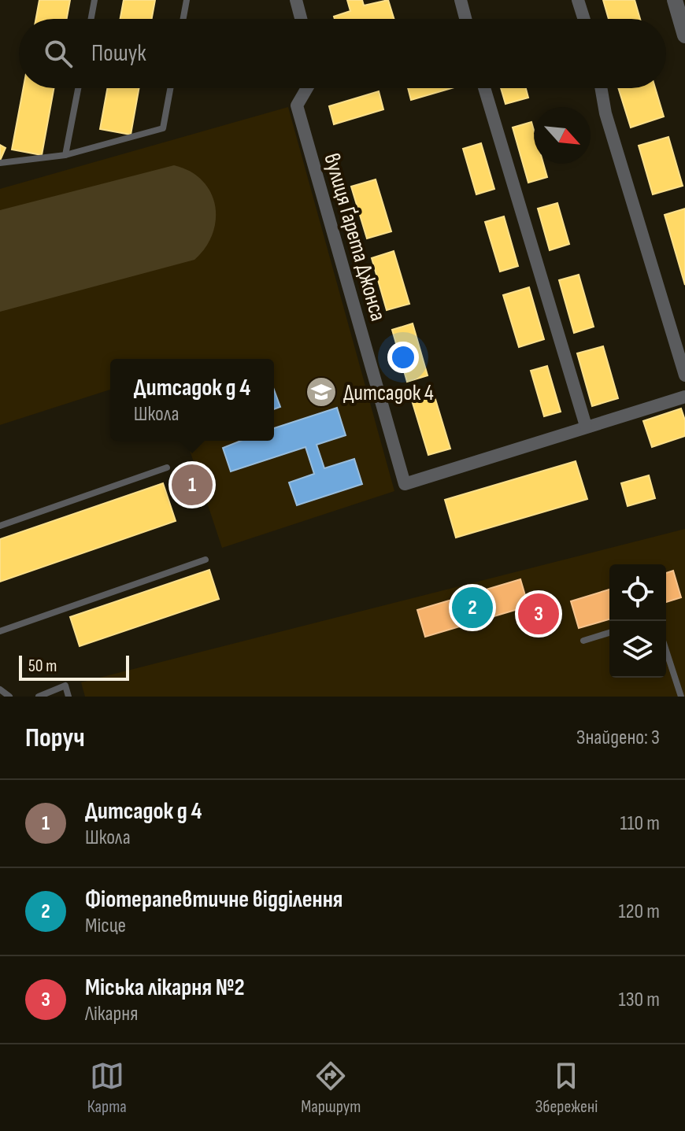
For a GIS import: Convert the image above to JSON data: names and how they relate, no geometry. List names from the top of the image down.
{
  "streets": {
    "street": ["вулиця Ґарета Джонса"]
  },
  "places": {
    "school or university": ["Дитсадок 4"]
  },
  "scale_bar": "50 m",
  "north": "bottom right",
  "page": {
    "search": "Пошук",
    "popup": ["Дитсадок д 4", "Школа"],
    "pins": ["1", "2", "3"],
    "scale": "50 m",
    "heading": ["Поруч", "Знайдено: 3"],
    "list": [
      {
        "mark": "1",
        "name": "Дитсадок д 4",
        "note": "Школа",
        "value": "110 m"
      },
      {
        "mark": "2",
        "name": "Фіотерапевтичне відділення",
        "note": "Місце",
        "value": "120 m"
      },
      {
        "mark": "3",
        "name": "Міська лікарня №2",
        "note": "Лікарня",
        "value": "130 m"
      }
    ],
    "nav": ["Карта", "Маршрут", "Збережені"]
  }
}
